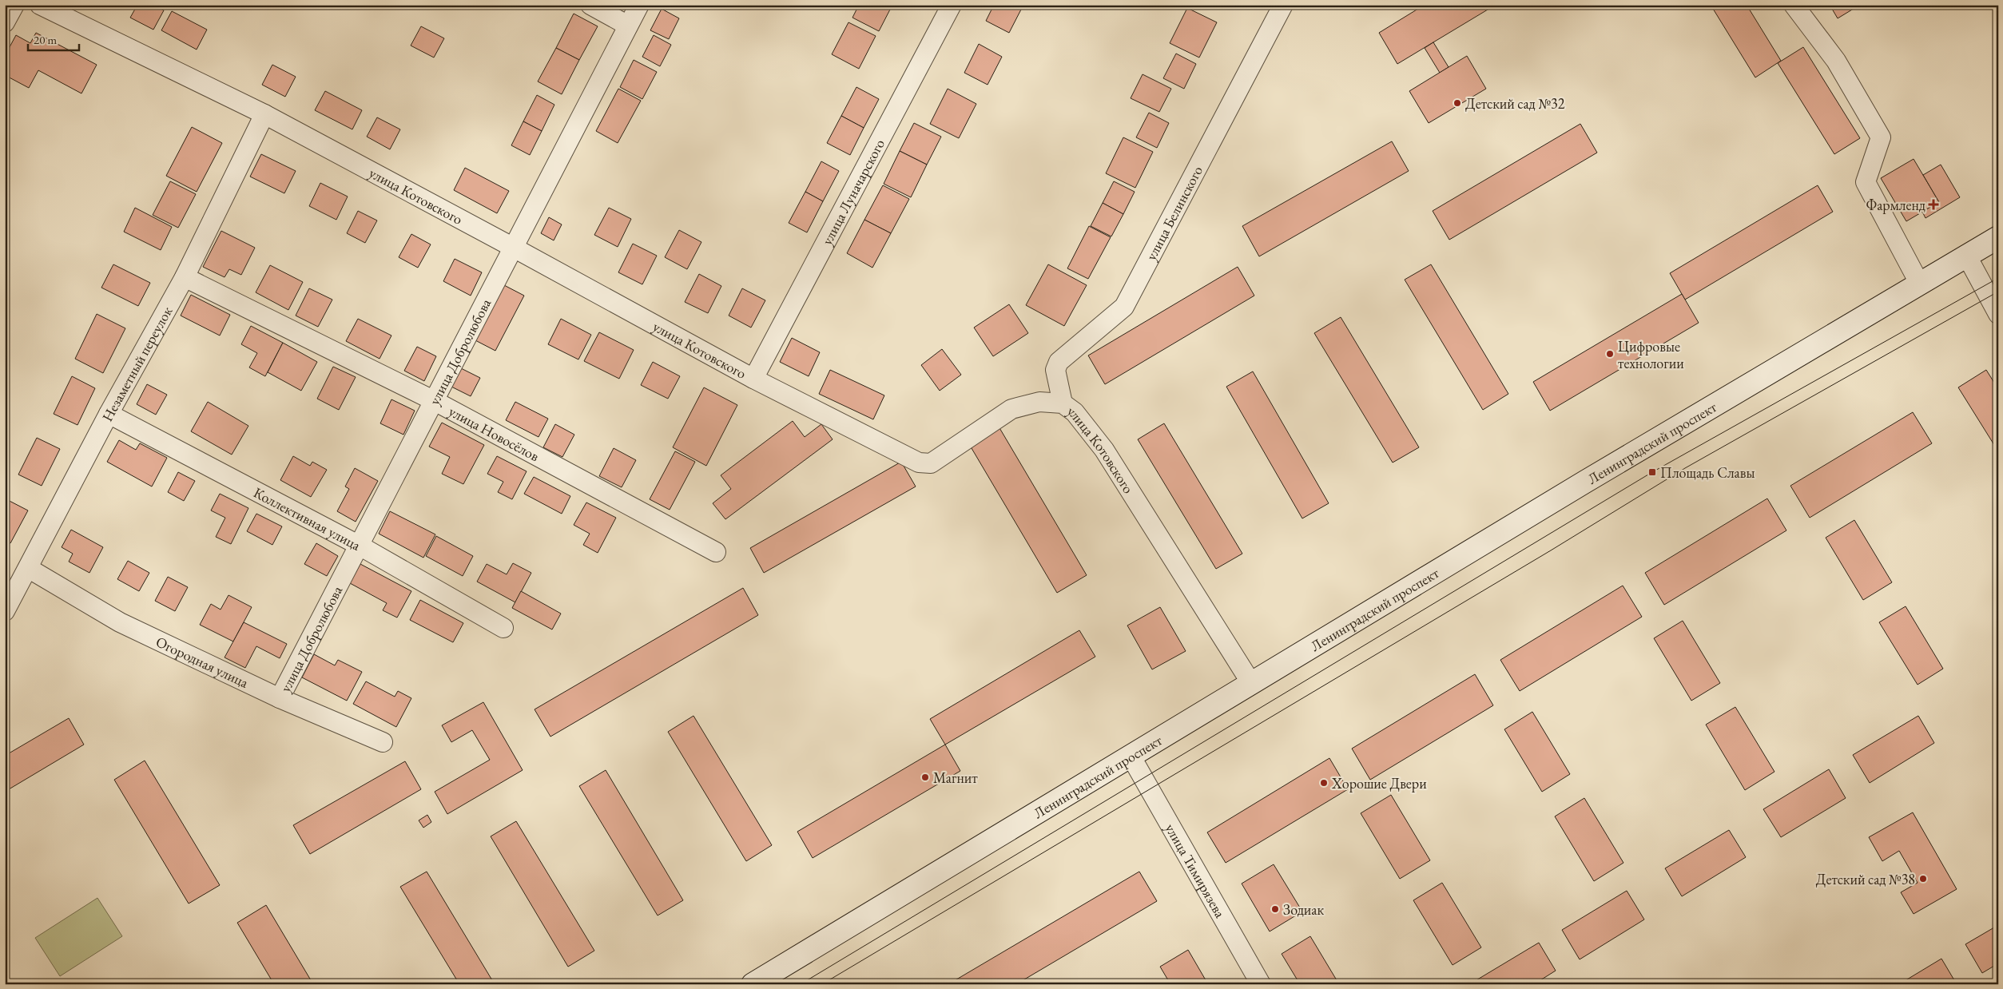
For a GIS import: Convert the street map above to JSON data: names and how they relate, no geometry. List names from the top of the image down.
{
  "streets": {
    "main road": ["Ленинградский проспект"],
    "street": [
      "улица Луначарского",
      "улица Котовского",
      "улица Белинского",
      "улица Добролюбова",
      "Незаметный переулок",
      "улица Новосёлов",
      "Коллективная улица",
      "Огородная улица",
      "улица Тимирязева"
    ]
  },
  "crossings": [
    ["улица Луначарского", "улица Котовского"],
    ["улица Котовского", "улица Белинского"],
    ["улица Котовского", "улица Добролюбова"],
    ["улица Котовского", "Незаметный переулок"],
    ["улица Котовского", "Ленинградский проспект"],
    ["улица Добролюбова", "улица Новосёлов"],
    ["улица Добролюбова", "Коллективная улица"],
    ["улица Добролюбова", "Огородная улица"],
    ["Незаметный переулок", "улица Новосёлов"],
    ["Незаметный переулок", "Коллективная улица"],
    ["Незаметный переулок", "Огородная улица"],
    ["Ленинградский проспект", "улица Тимирязева"]
  ],
  "places": {
    "other": [
      "Детский сад №32",
      "Цифровые технологии",
      "Магнит",
      "Хорошие Двери",
      "Детский сад №38",
      "Зодиак"
    ],
    "health": ["Фармленд"],
    "transit": ["Площадь Славы"]
  },
  "scale_bar": "20 m"
}
